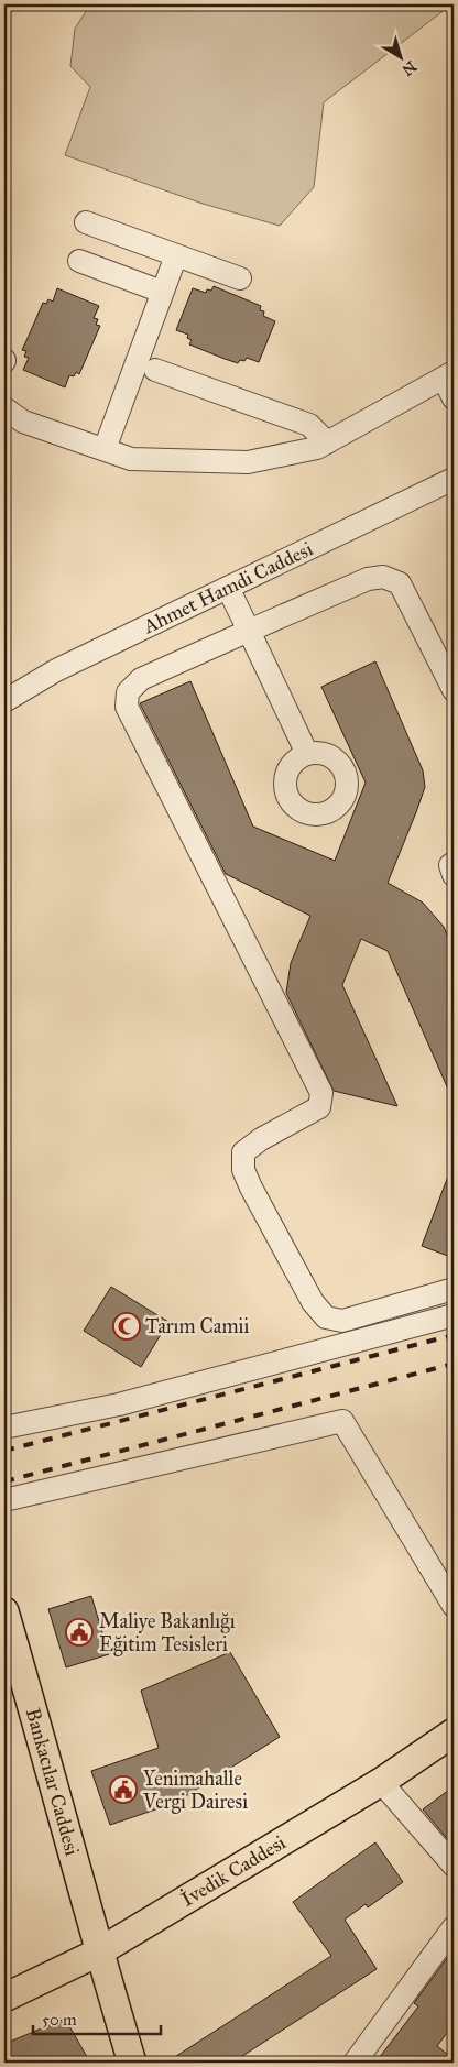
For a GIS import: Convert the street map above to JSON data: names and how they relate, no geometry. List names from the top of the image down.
{
  "streets": {
    "main road": ["Bankacılar Caddesi", "İvedik Caddesi"],
    "street": ["Ahmet Hamdi Caddesi"]
  },
  "crossings": [
    ["Bankacılar Caddesi", "İvedik Caddesi"]
  ],
  "places": {
    "mosque": ["Tarım Camii"],
    "public building": ["Maliye Bakanlığı Eğitim Tesisleri", "Yenimahalle Vergi Dairesi"]
  },
  "scale_bar": "50 m",
  "north": "bottom right"
}
